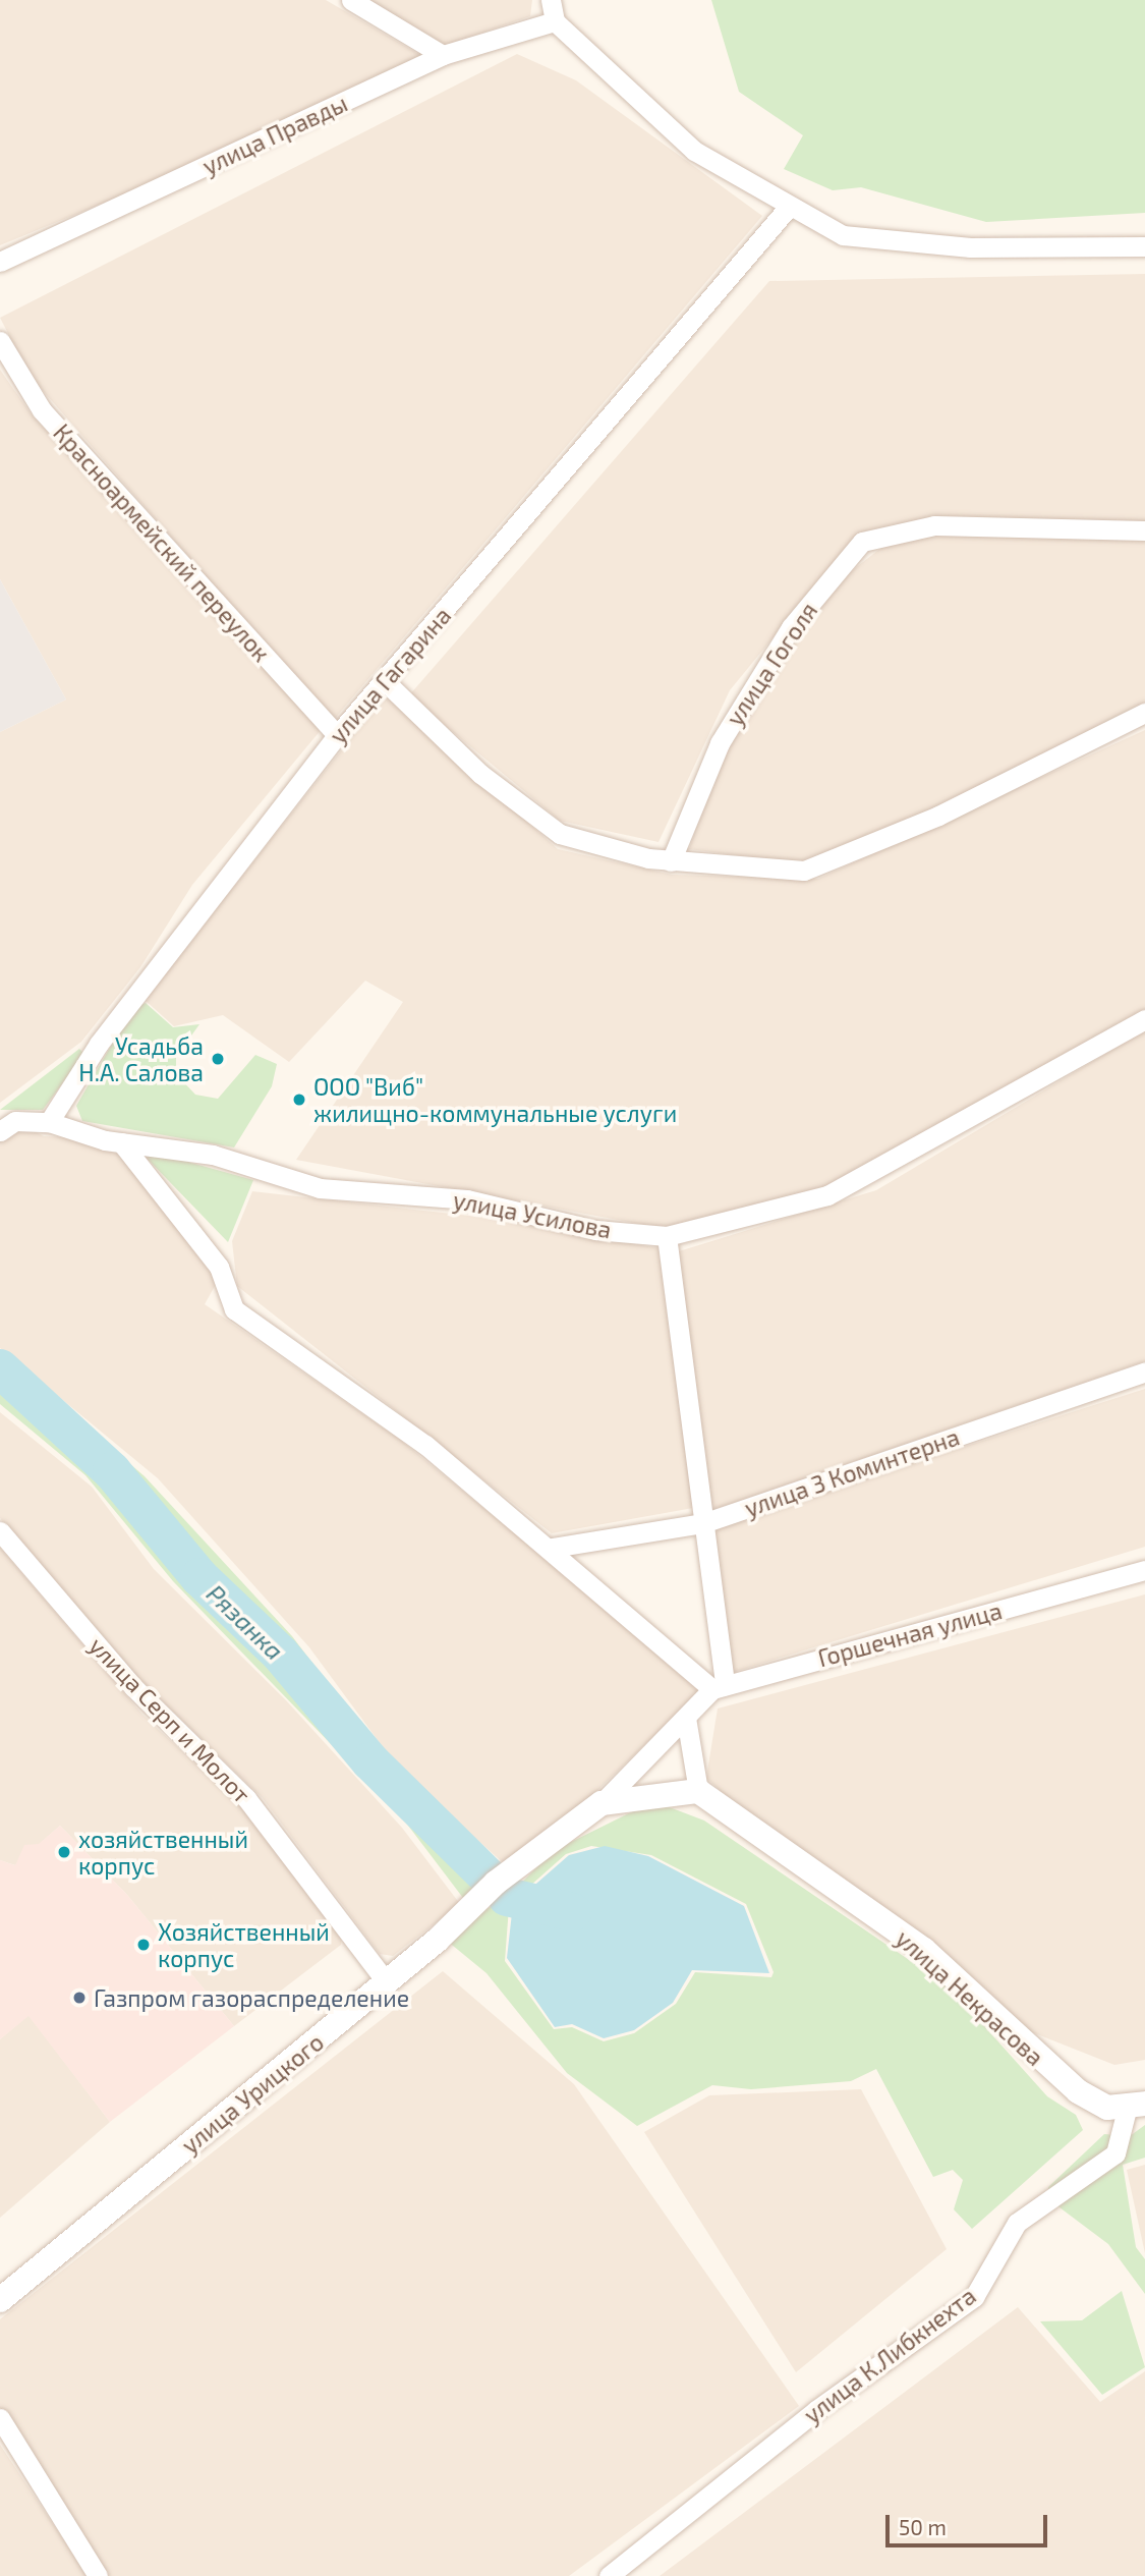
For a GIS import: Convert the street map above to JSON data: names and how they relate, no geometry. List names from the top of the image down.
{
  "streets": {
    "street": [
      "улица Правды",
      "Красноармейский переулок",
      "улица Гоголя",
      "улица Гагарина",
      "улица Усилова",
      "улица 3 Коминтерна",
      "Горшечная улица",
      "улица Серп и Молот",
      "улица Некрасова",
      "улица Урицкого",
      "улица К.Либкнехта"
    ]
  },
  "crossings": [
    ["Красноармейский переулок", "улица Гагарина"],
    ["улица Гагарина", "улица Усилова"],
    ["улица Серп и Молот", "улица Урицкого"],
    ["улица Некрасова", "улица К.Либкнехта"]
  ],
  "water": ["Рязанка"],
  "places": [
    "Усадьба Н.А. Салова",
    "ООО \"Виб\" жилищно-коммунальные услуги",
    "хозяйственный корпус",
    "Хозяйственный корпус",
    "Газпром газораспределение"
  ],
  "scale_bar": "50 m"
}
